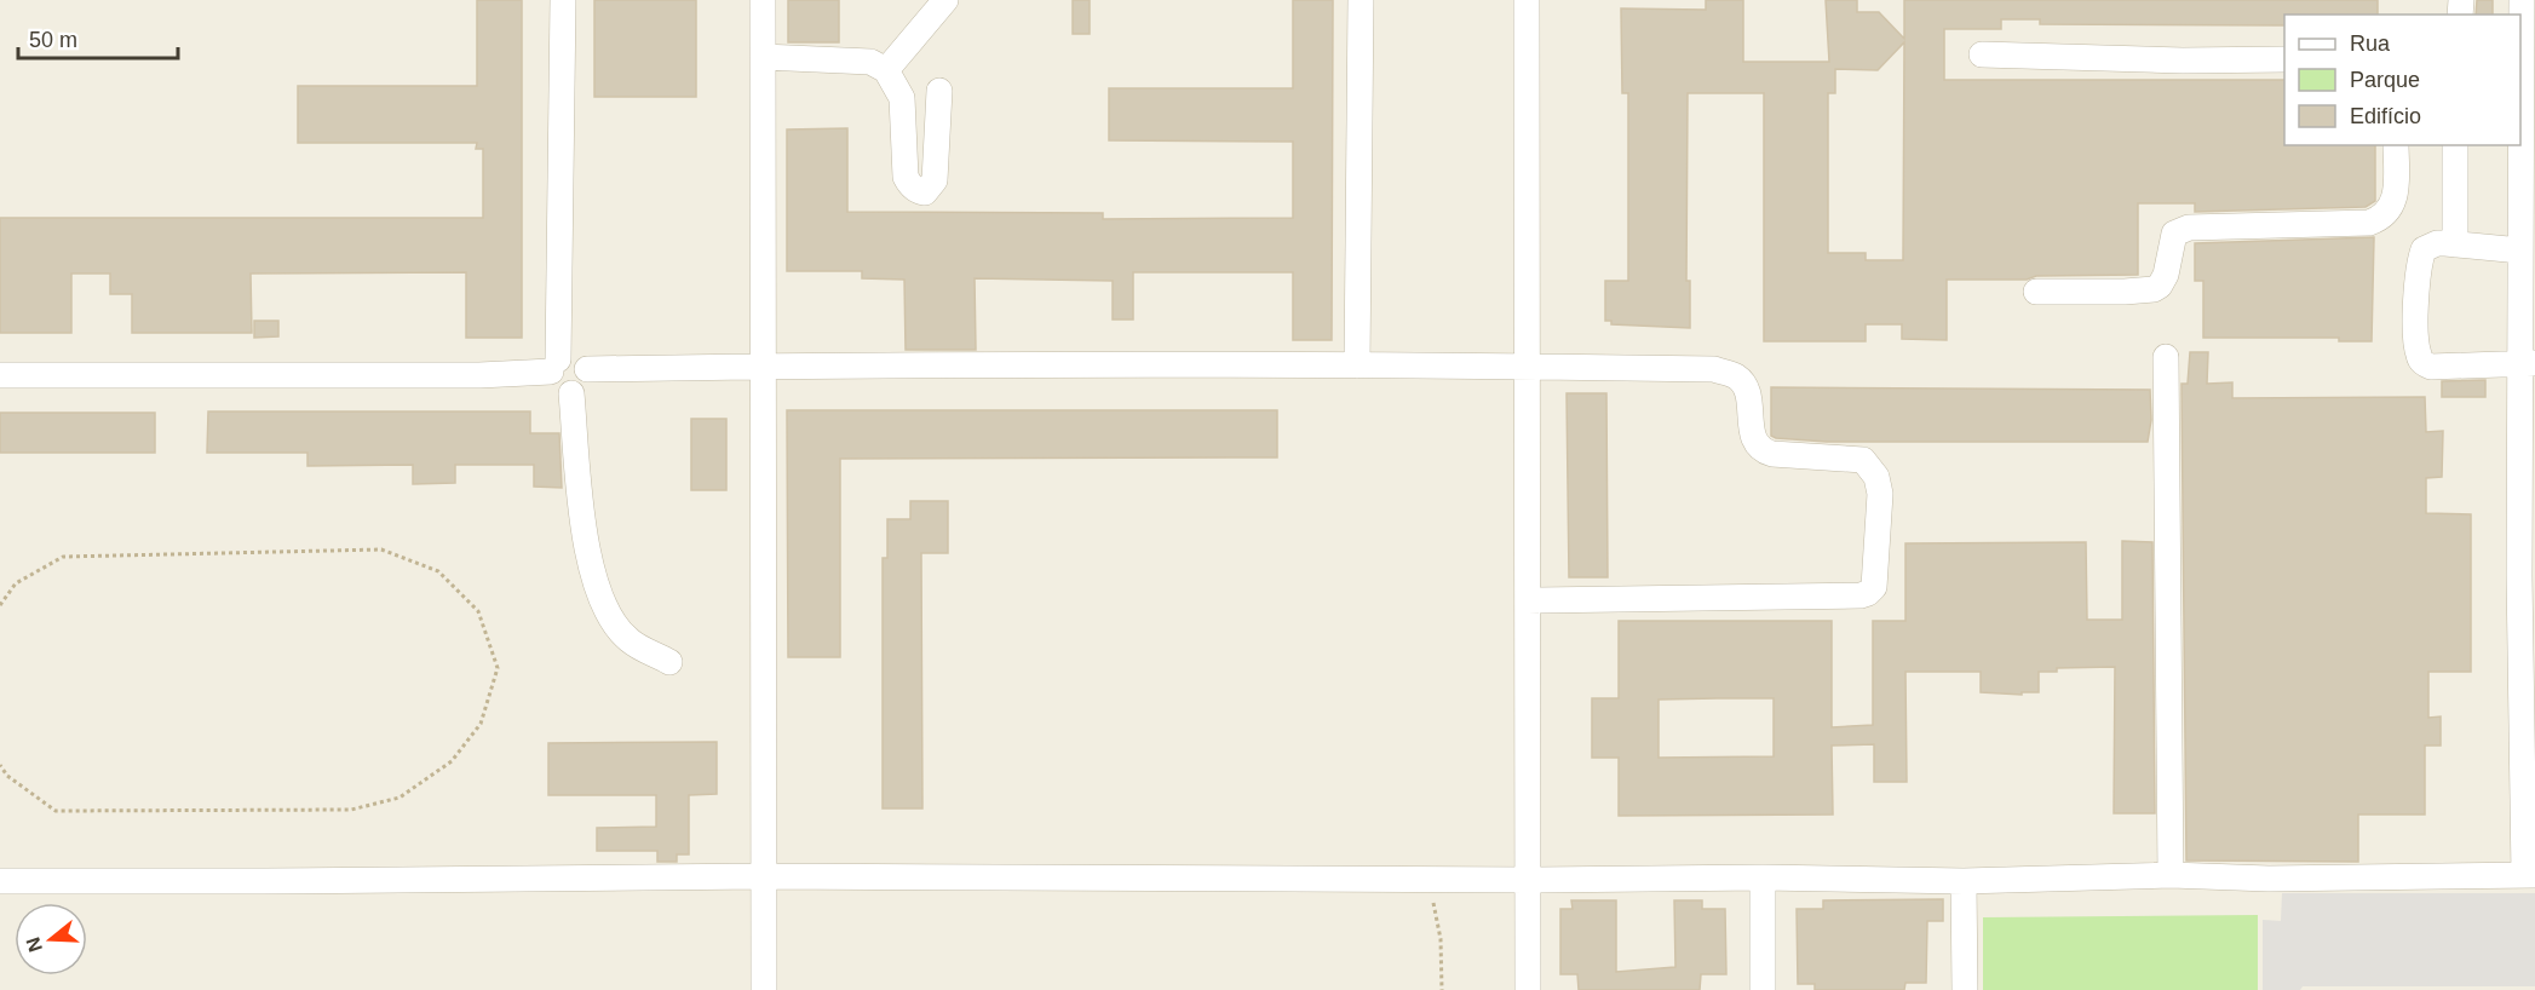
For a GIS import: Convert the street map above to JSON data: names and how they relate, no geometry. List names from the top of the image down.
{
  "legend": ["Rua", "Parque", "Edifício"],
  "scale_bar": "50 m",
  "north": "left"
}
